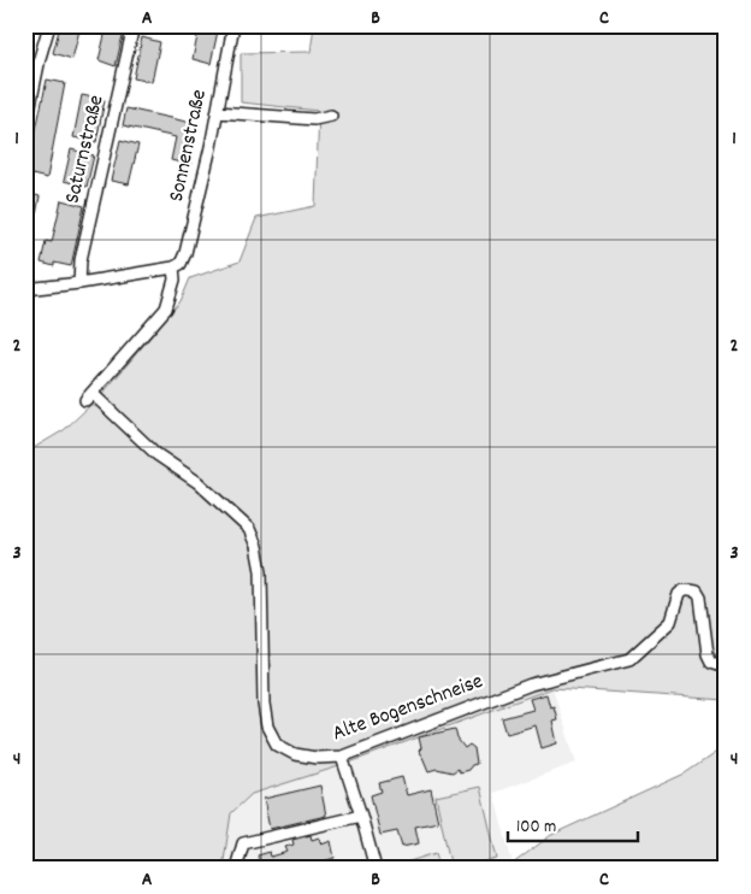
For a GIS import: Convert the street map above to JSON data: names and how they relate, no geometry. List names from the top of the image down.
{
  "streets": {
    "street": ["Sonnenstraße", "Saturnstraße", "Alte Bogenschneise"]
  },
  "crossings": [
    ["Sonnenstraße", "Alte Bogenschneise"]
  ],
  "scale_bar": "100 m",
  "grid": {
    "columns": ["A", "B", "C"],
    "rows": [
      "1",
      "2",
      "3",
      "4"
    ]
  }
}
